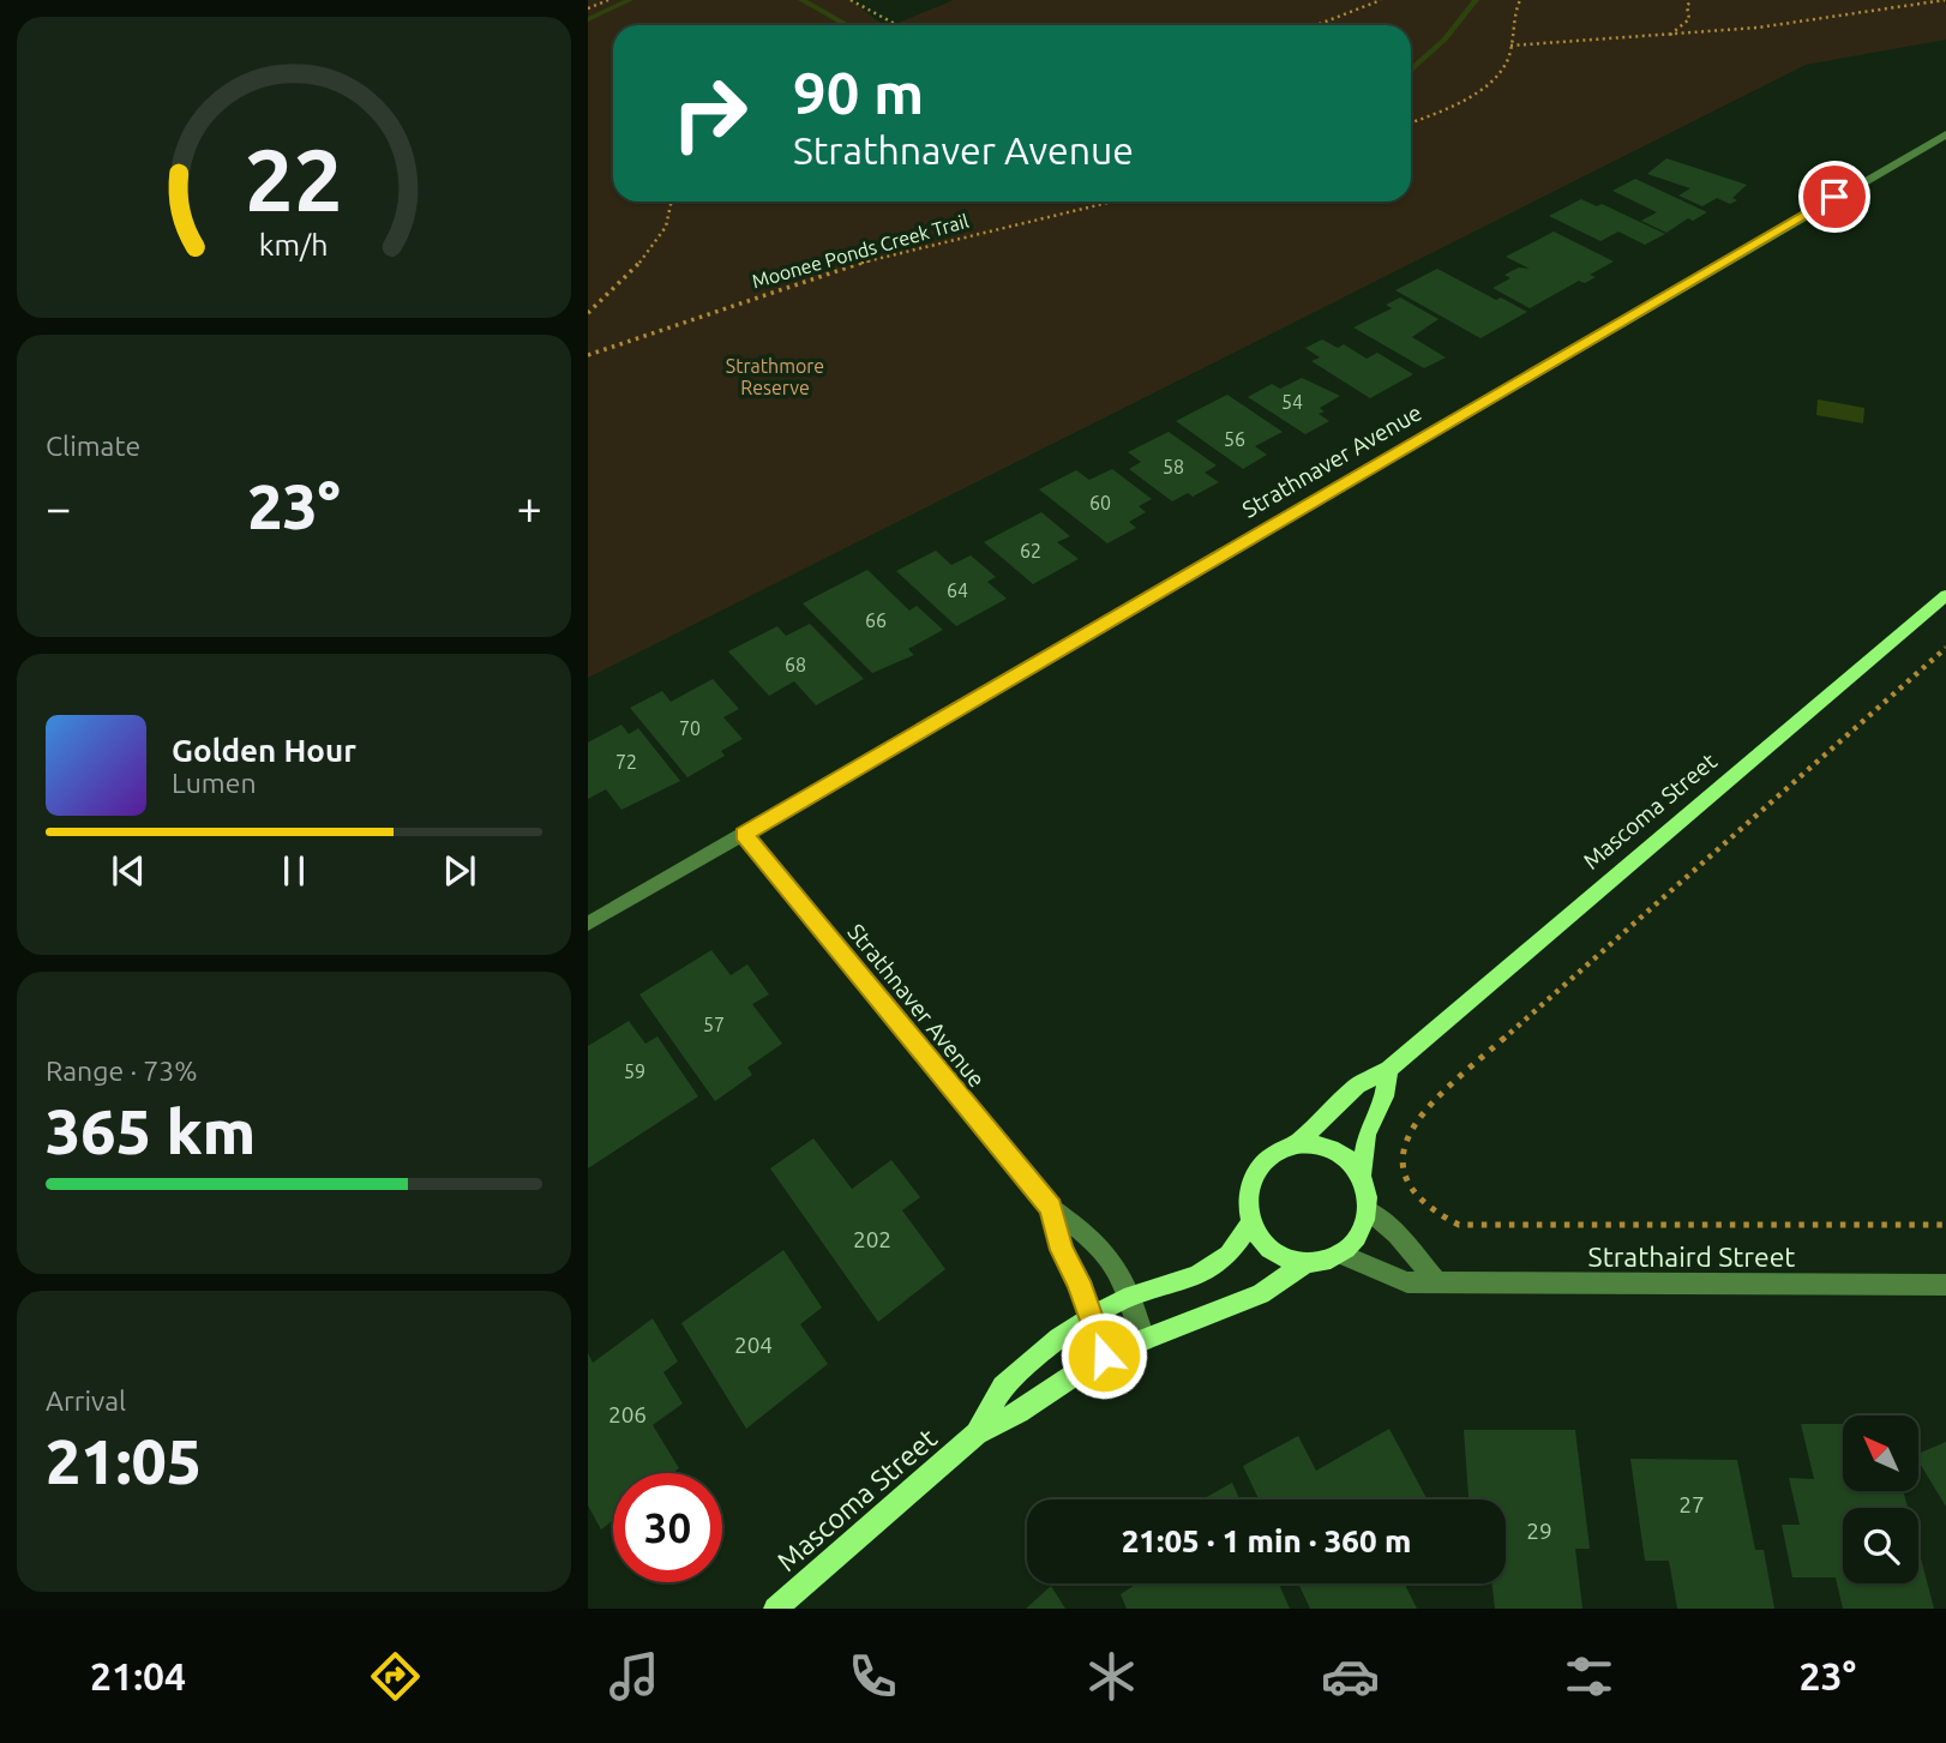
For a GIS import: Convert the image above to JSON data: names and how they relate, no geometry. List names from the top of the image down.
{
  "streets": {
    "main road": ["Mascoma Street"],
    "street": ["Strathnaver Avenue", "Strathaird Street"],
    "path": ["Moonee Ponds Creek Trail"]
  },
  "crossings": [
    ["Strathnaver Avenue", "Mascoma Street"],
    ["Mascoma Street", "Strathaird Street"]
  ],
  "parks": ["Strathmore Reserve"],
  "house_numbers": [
    "54",
    "56",
    "58",
    "60",
    "62",
    "64",
    "66",
    "68",
    "70",
    "72",
    "57",
    "59",
    "202",
    "204",
    "206",
    "27",
    "29"
  ],
  "north": "top left",
  "page": {
    "turn": ["90 m", "Strathnaver Avenue"],
    "tile": [
      "Climate",
      ["Range · 73%", "365 km"],
      ["Arrival", "21:05"]
    ],
    "heat": ["−", "23°", "+"],
    "song": ["Golden Hour", "Lumen"],
    "limit": "30",
    "trip": "21:05 · 1 min · 360 m",
    "tabs": ["21:04", "23°"],
    "gauge": ["22", "km/h"]
  }
}
